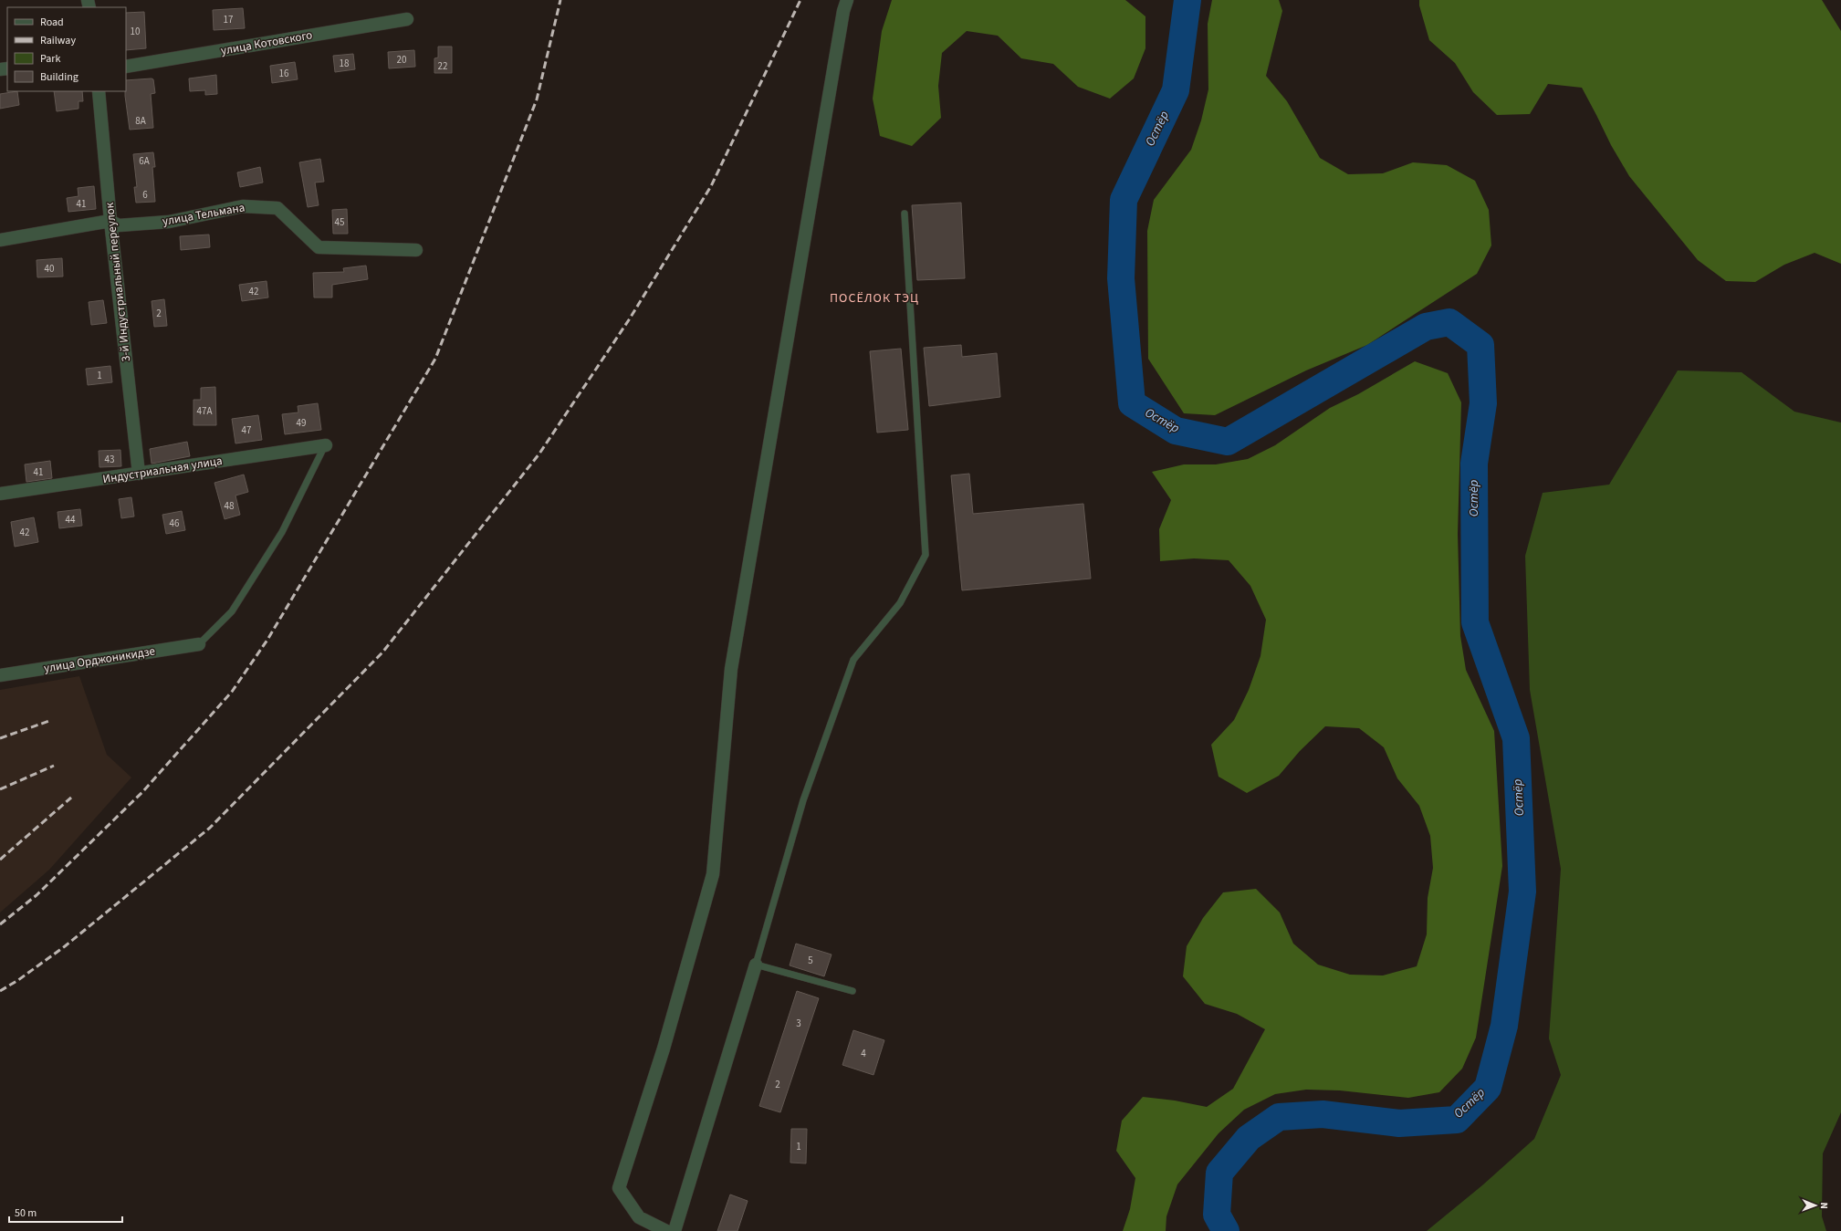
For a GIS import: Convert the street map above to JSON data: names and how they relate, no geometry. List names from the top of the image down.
{
  "streets": {
    "street": [
      "улица Котовского",
      "улица Тельмана",
      "3-й Индустриальный переулок",
      "Индустриальная улица",
      "улица Орджоникидзе"
    ]
  },
  "crossings": [
    ["улица Тельмана", "3-й Индустриальный переулок"],
    ["3-й Индустриальный переулок", "Индустриальная улица"]
  ],
  "districts": ["ПОСЁЛОК ТЭЦ"],
  "water": ["Остёр"],
  "house_numbers": [
    "17",
    "10",
    "20",
    "18",
    "22",
    "16",
    "8А",
    "6А",
    "6",
    "41",
    "45",
    "40",
    "42",
    "2",
    "1",
    "47А",
    "49",
    "47",
    "43",
    "41",
    "48",
    "44",
    "46",
    "42",
    "5",
    "3",
    "4",
    "2",
    "1"
  ],
  "legend": [
    "Road",
    "Railway",
    "Park",
    "Building"
  ],
  "scale_bar": "50 m",
  "north": "right"
}
